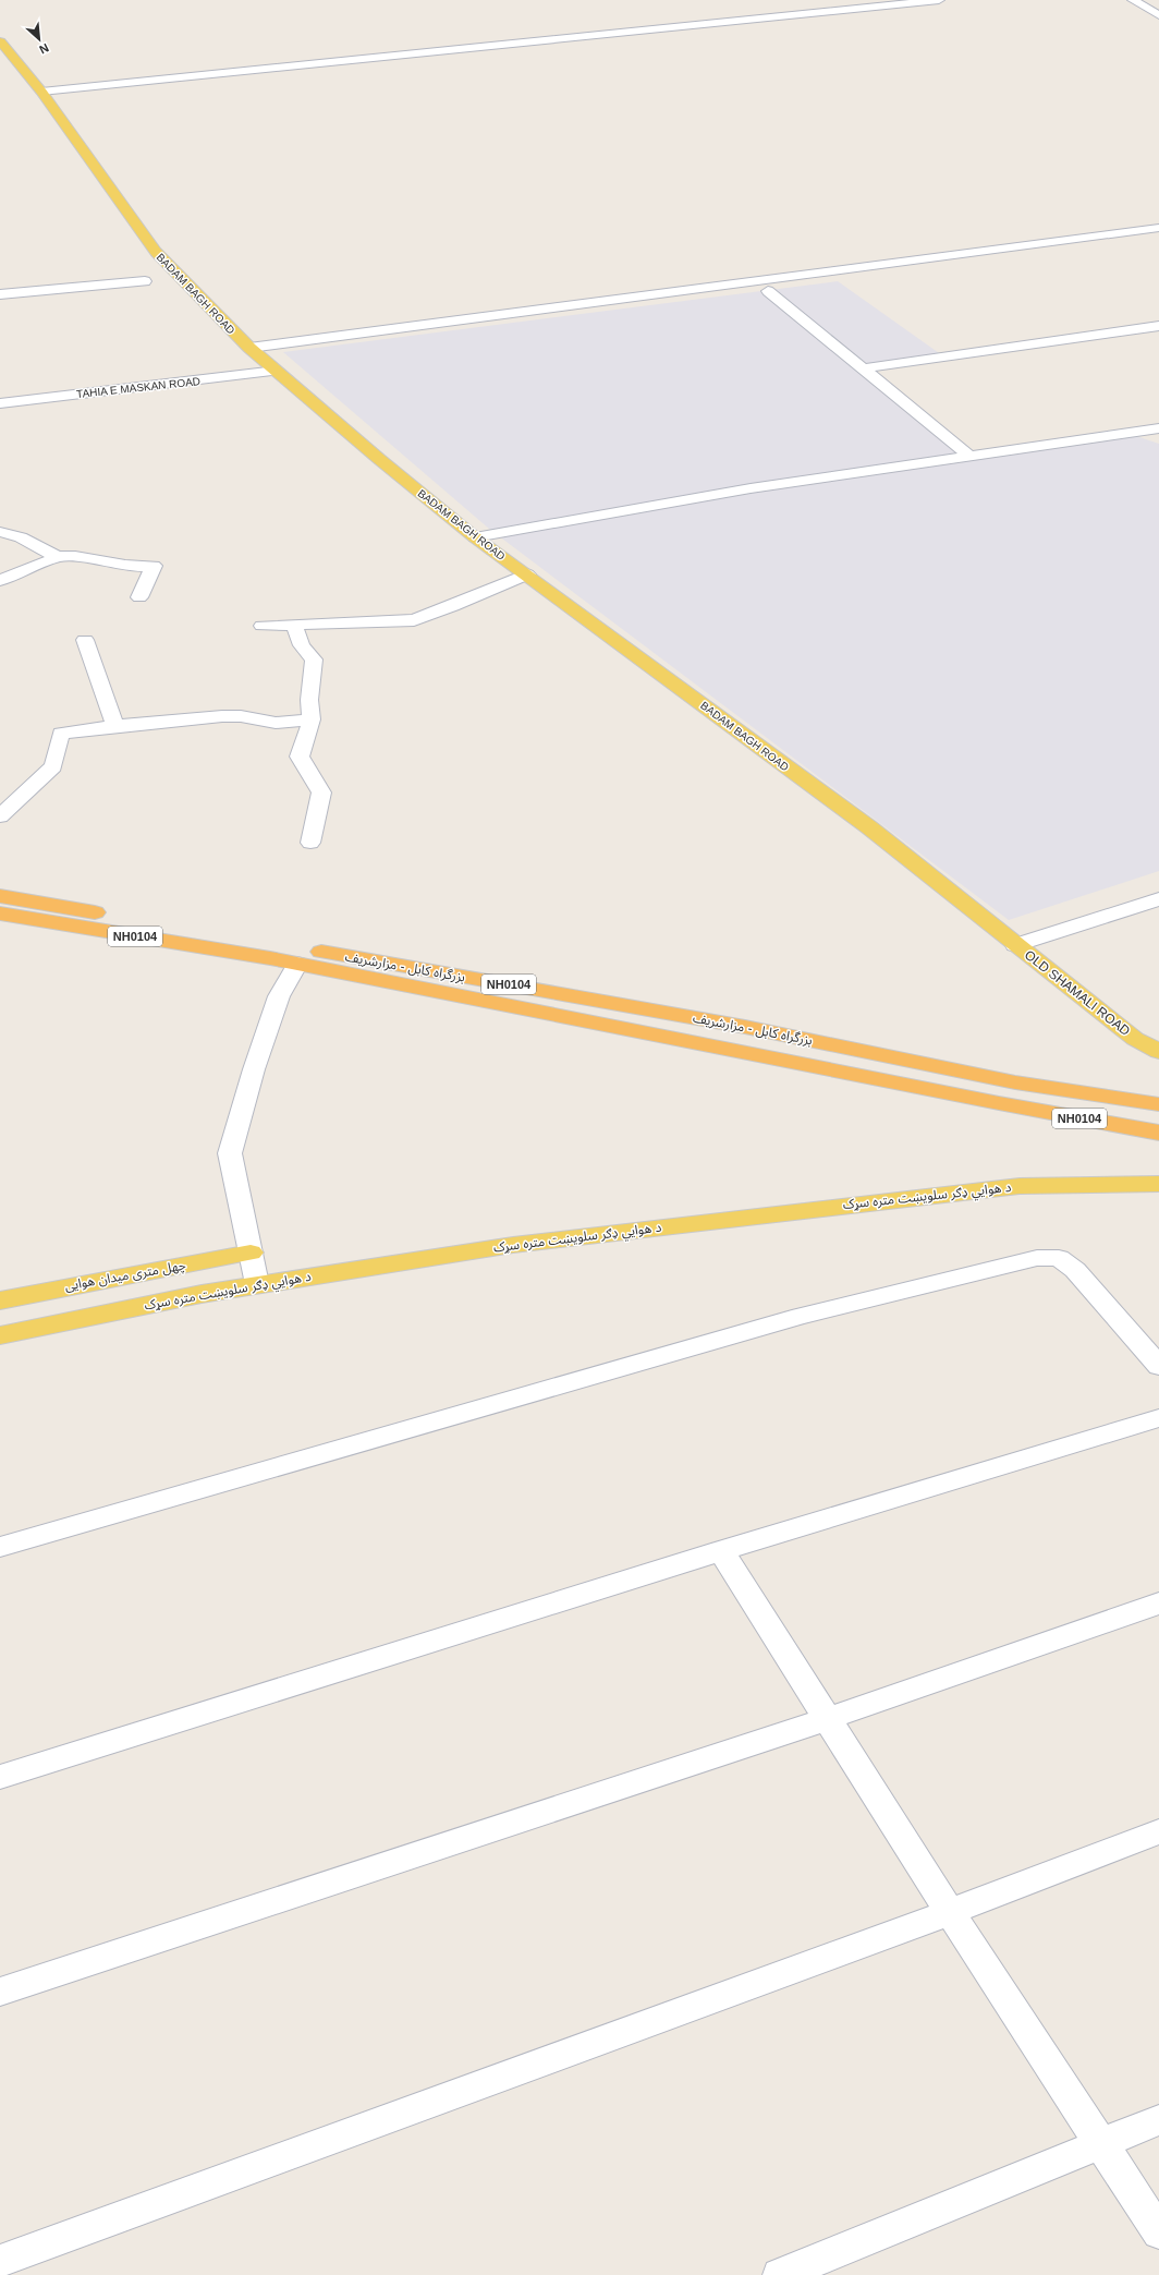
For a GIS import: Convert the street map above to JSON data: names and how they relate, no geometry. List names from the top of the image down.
{
  "streets": {
    "highway": ["NH0104", "بزرگراه کابل - مزارشریف"],
    "main road": [
      "BADAM BAGH ROAD",
      "TAHIA E MASKAN ROAD",
      "OLD SHAMALI ROAD",
      "د هوايي ډګر سلویښت متره سړک",
      "چهل متری میدان هوایی"
    ]
  },
  "crossings": [
    ["BADAM BAGH ROAD", "TAHIA E MASKAN ROAD"],
    ["BADAM BAGH ROAD", "OLD SHAMALI ROAD"]
  ],
  "north": "bottom right"
}
